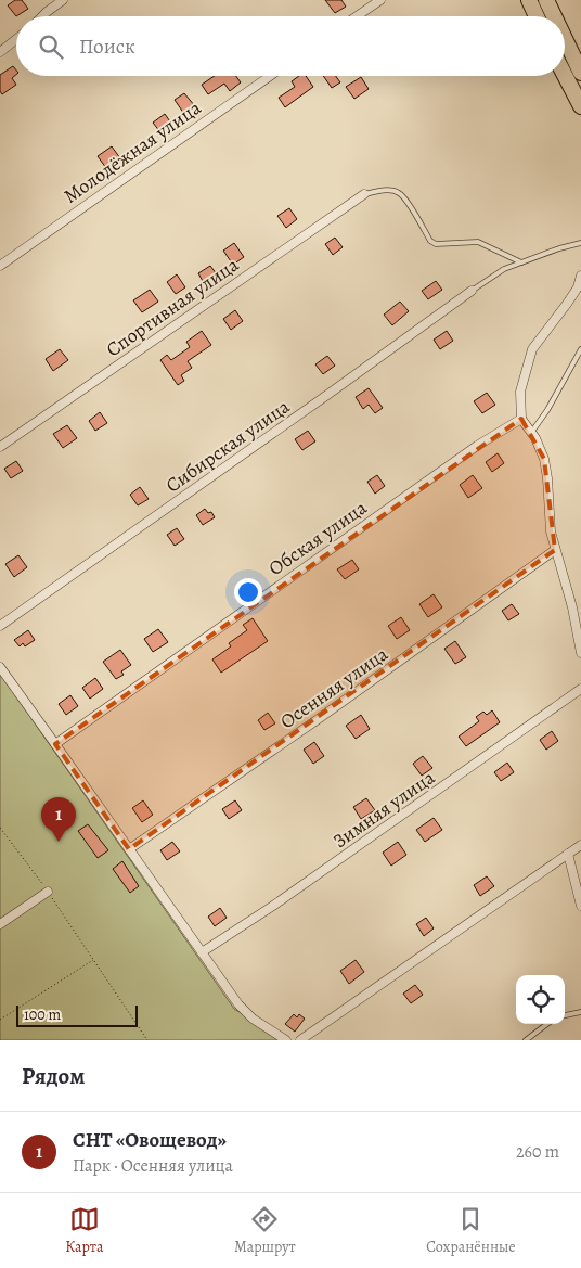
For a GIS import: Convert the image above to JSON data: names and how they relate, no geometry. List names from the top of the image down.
{
  "streets": {
    "street": [
      "Молодёжная улица",
      "Спортивная улица",
      "Сибирская улица",
      "Обская улица",
      "Осенняя улица",
      "Зимняя улица"
    ]
  },
  "scale_bar": "100 m",
  "page": {
    "search": "Поиск",
    "pins": "1",
    "scale": "100 m",
    "heading": "Рядом",
    "list": [
      {
        "mark": "1",
        "name": "СНТ «Овощевод»",
        "note": "Парк · Осенняя улица",
        "value": "260 m"
      }
    ],
    "nav": ["Карта", "Маршрут", "Сохранённые"]
  }
}
